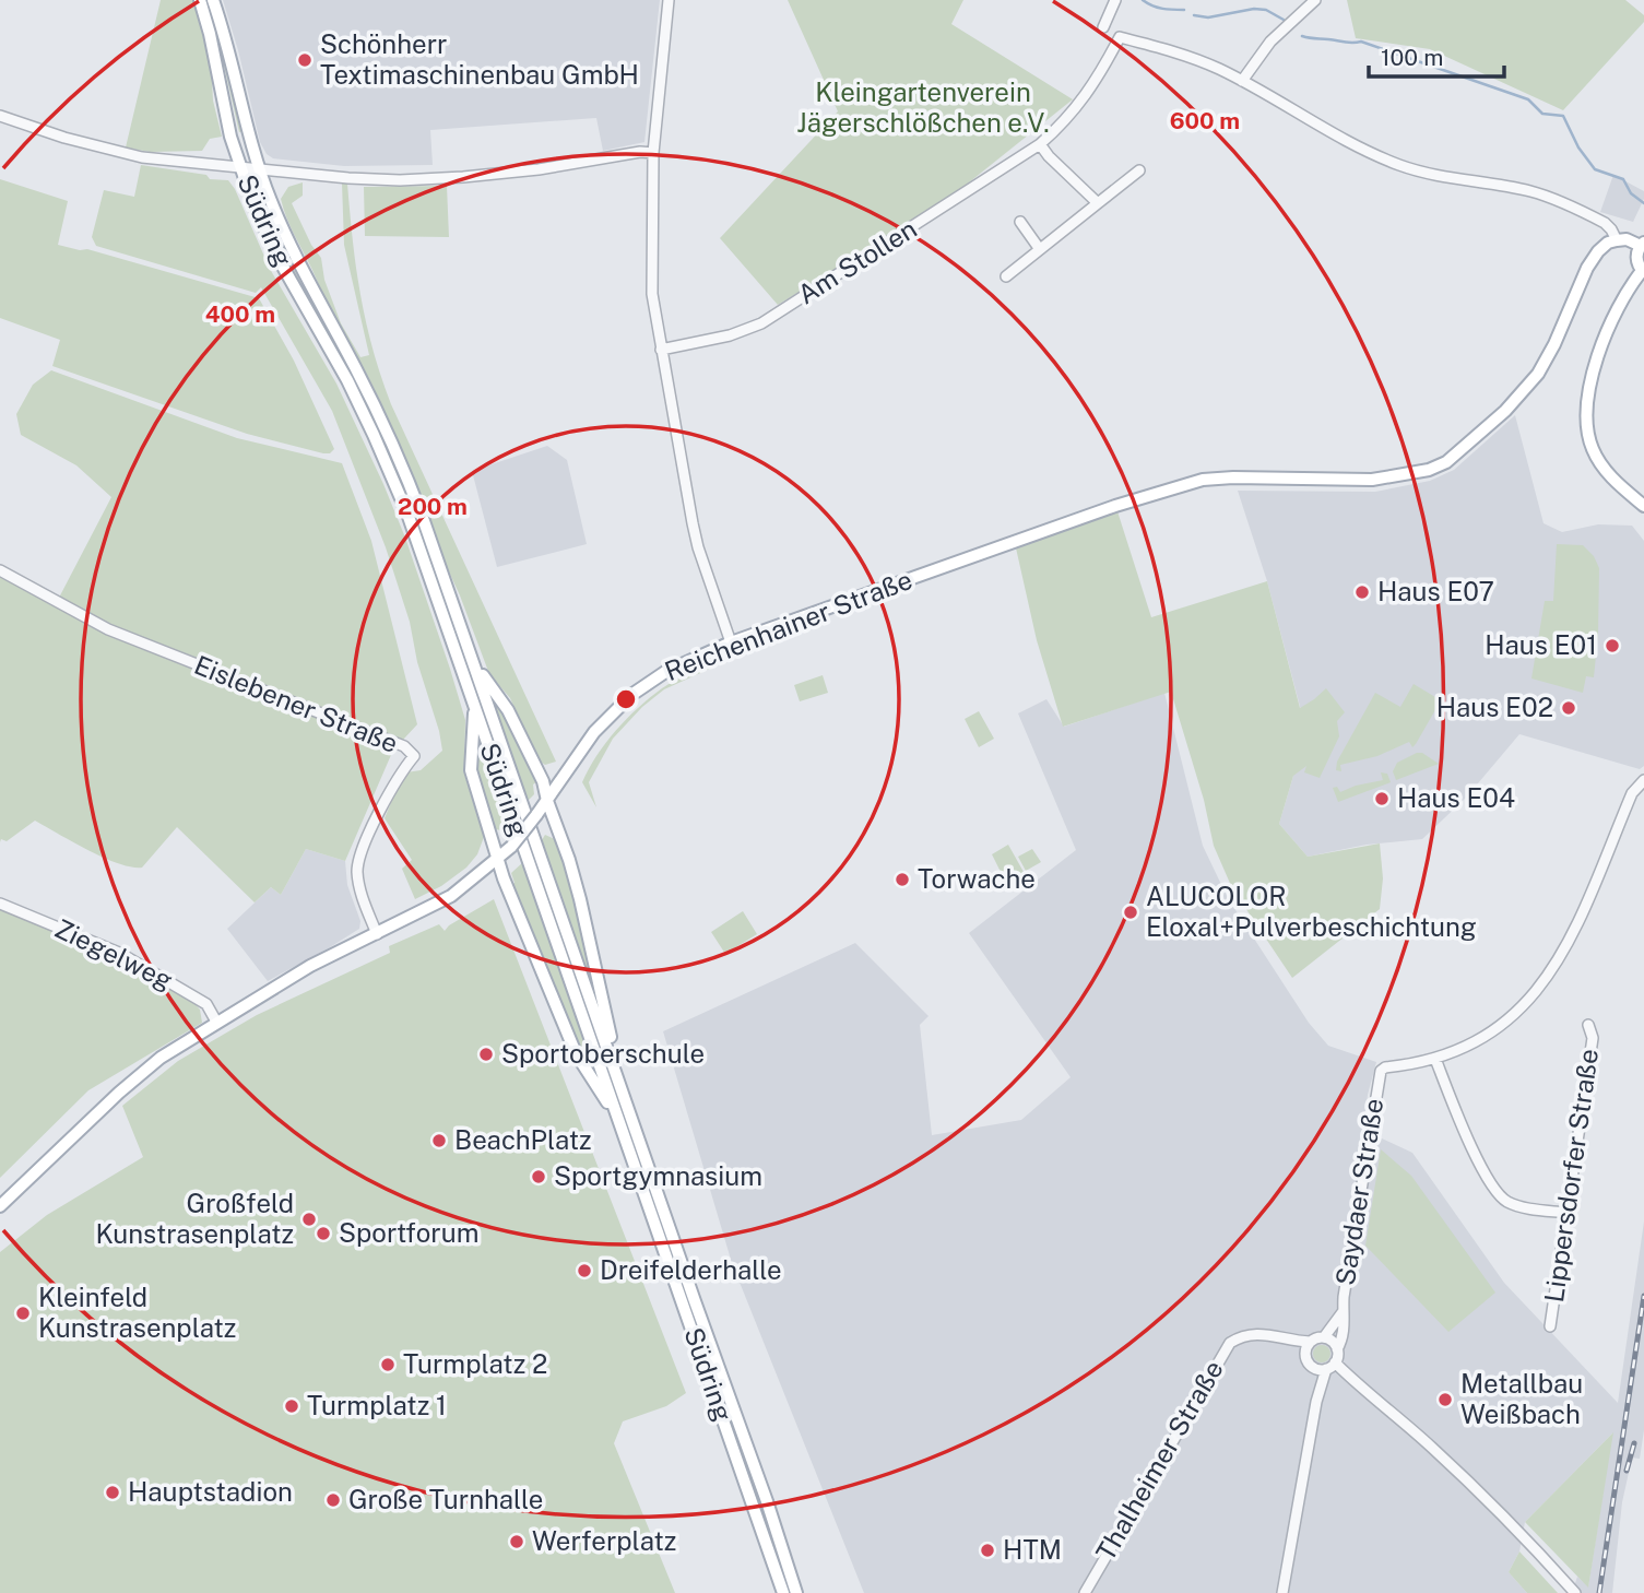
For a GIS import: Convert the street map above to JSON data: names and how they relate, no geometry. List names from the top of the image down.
{
  "streets": {
    "main road": ["Südring", "Reichenhainer Straße"],
    "street": [
      "Am Stollen",
      "Eislebener Straße",
      "Ziegelweg",
      "Lippersdorfer Straße",
      "Saydaer Straße",
      "Thalheimer Straße"
    ]
  },
  "crossings": [
    ["Reichenhainer Straße", "Eislebener Straße"],
    ["Reichenhainer Straße", "Ziegelweg"],
    ["Saydaer Straße", "Thalheimer Straße"]
  ],
  "parks": ["Kleingartenverein Jägerschlößchen e.V."],
  "places": [
    "Schönherr Textimaschinenbau GmbH",
    "Haus E07",
    "Haus E01",
    "Haus E02",
    "Haus E04",
    "Torwache",
    "ALUCOLOR Eloxal+Pulverbeschichtung",
    "Sportoberschule",
    "BeachPlatz",
    "Sportgymnasium",
    "Großfeld Kunstrasenplatz",
    "Sportforum",
    "Dreifelderhalle",
    "Kleinfeld Kunstrasenplatz",
    "Turmplatz 2",
    "Metallbau Weißbach",
    "Turmplatz 1",
    "Hauptstadion",
    "Große Turnhalle",
    "Werferplatz",
    "HTM"
  ],
  "scale_bar": "100 m",
  "rings": ["600 m", "400 m", "200 m"]
}
